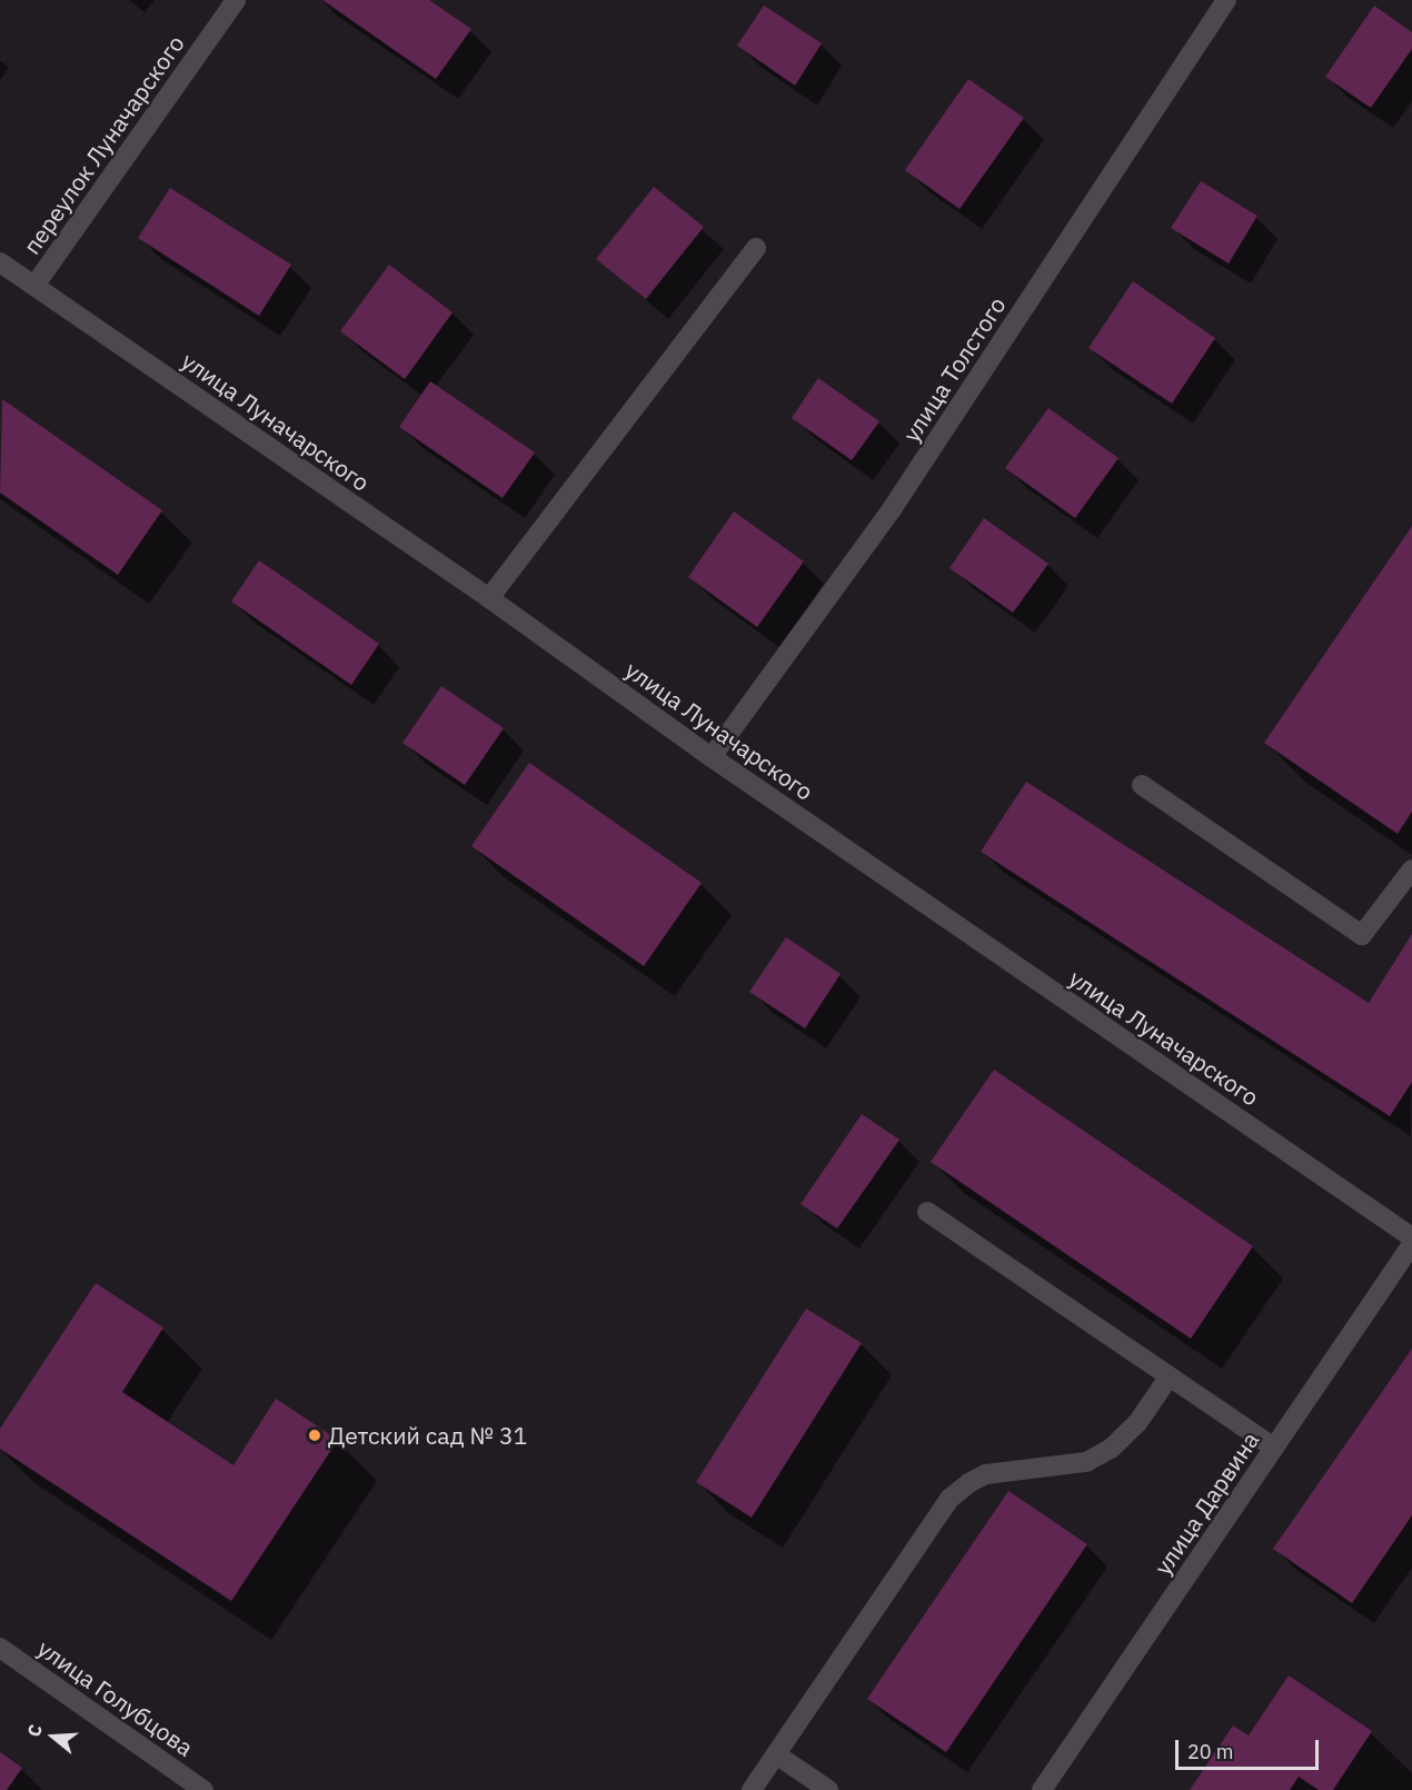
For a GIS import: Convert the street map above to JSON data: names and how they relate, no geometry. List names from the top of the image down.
{
  "streets": {
    "street": [
      "переулок Луначарского",
      "улица Толстого",
      "улица Луначарского",
      "улица Дарвина",
      "улица Голубцова"
    ]
  },
  "crossings": [
    ["переулок Луначарского", "улица Луначарского"],
    ["улица Толстого", "улица Луначарского"]
  ],
  "places": ["Детский сад № 31"],
  "scale_bar": "20 m",
  "north": "left"
}
